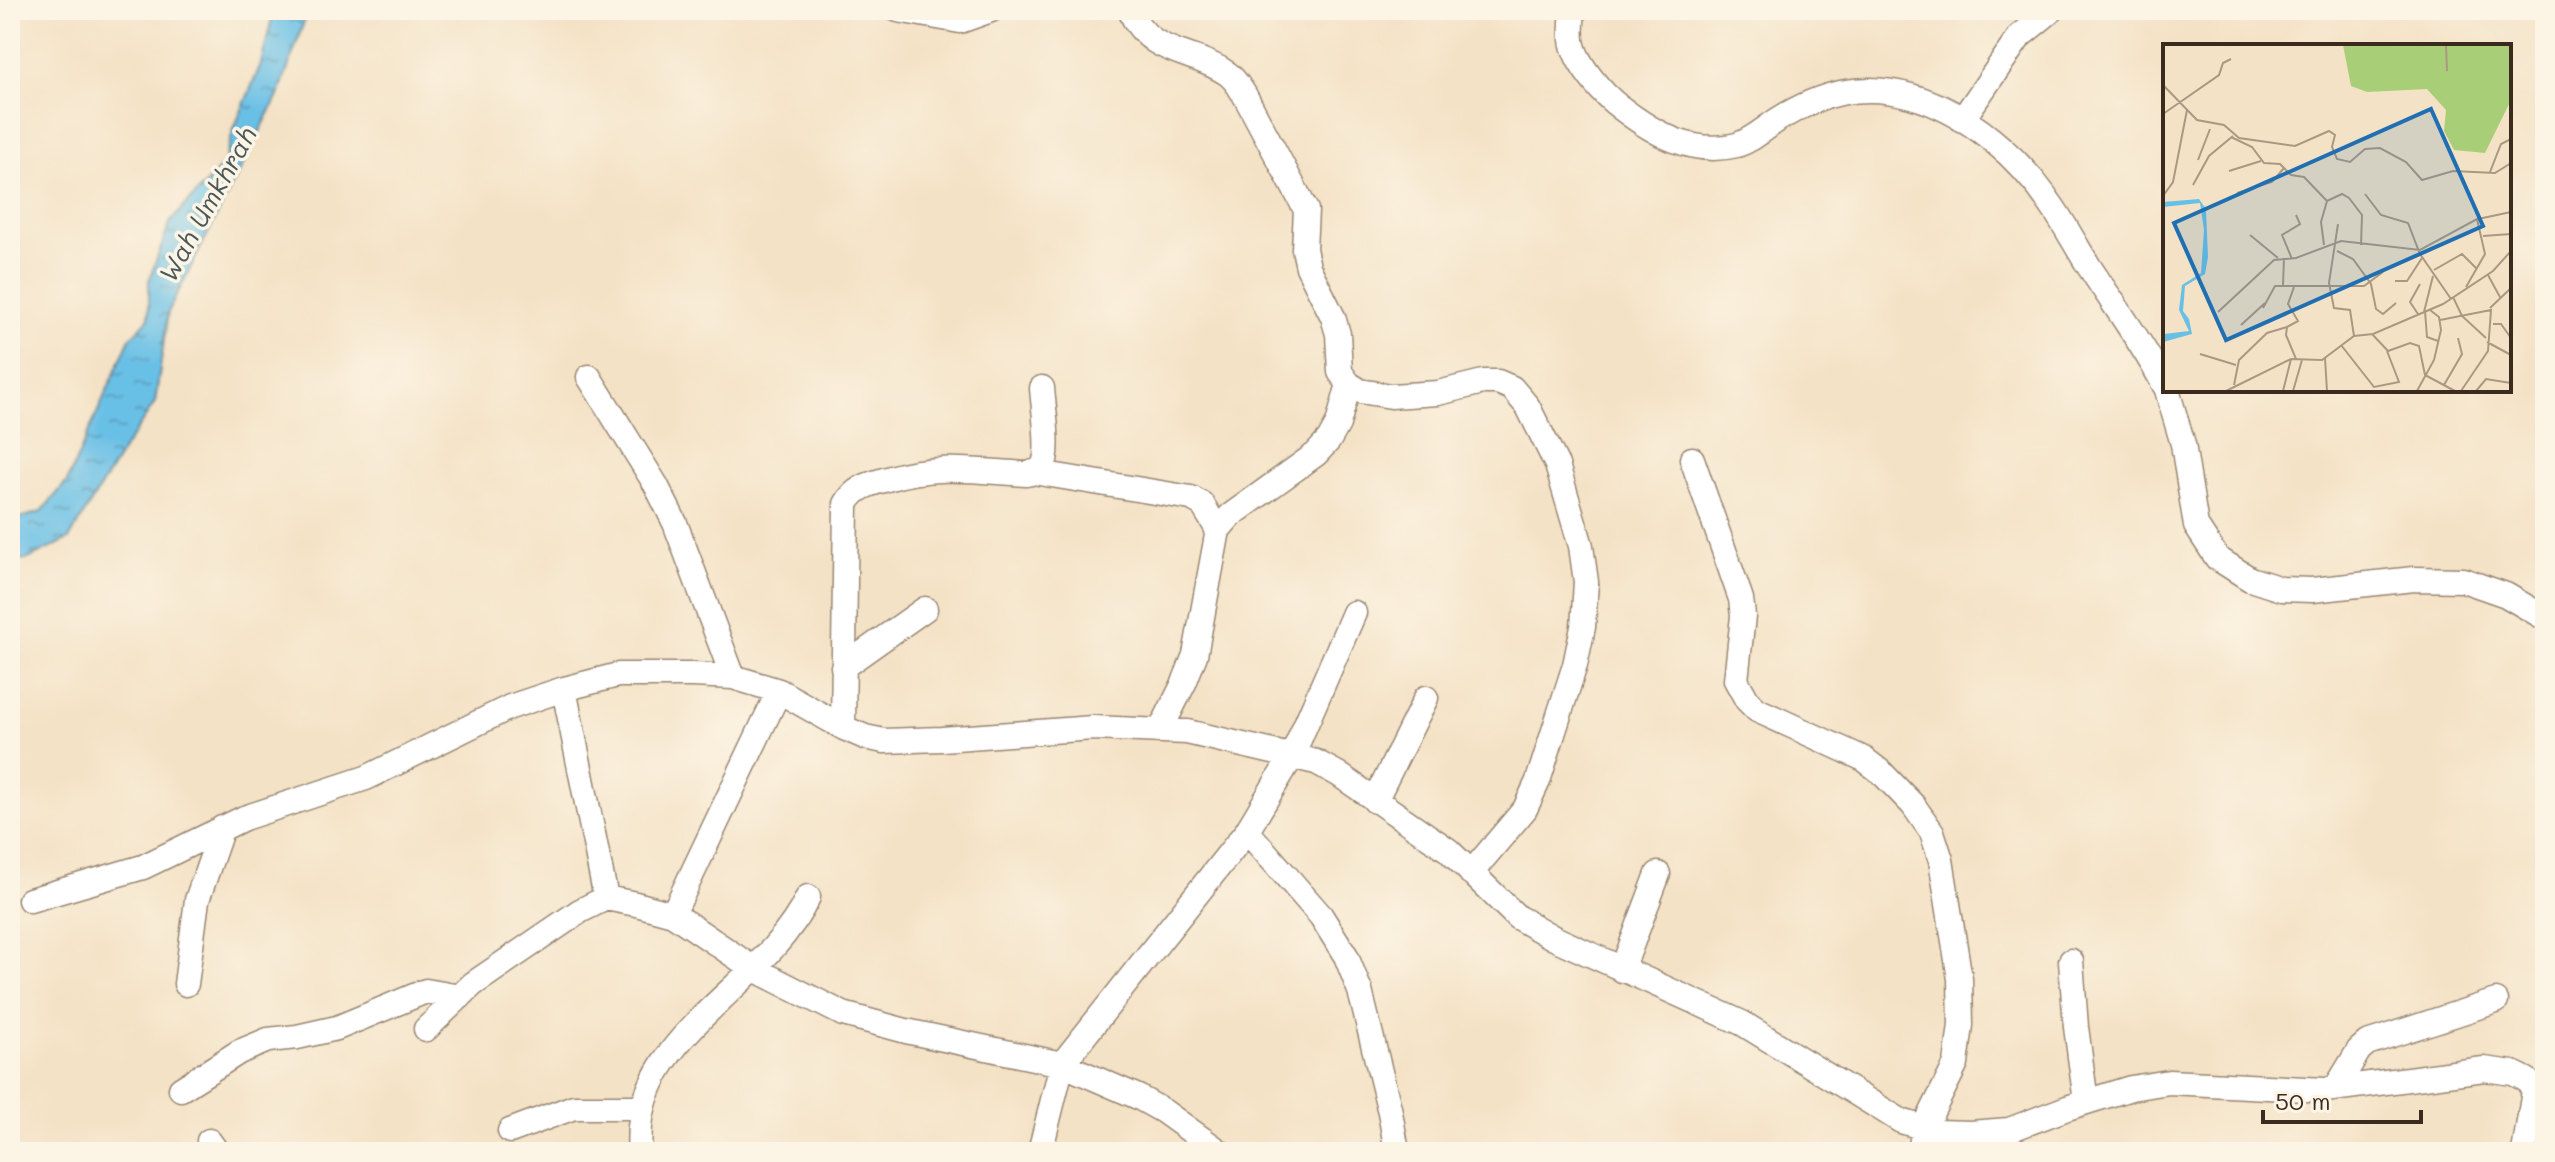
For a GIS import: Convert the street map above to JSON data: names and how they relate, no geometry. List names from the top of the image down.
{
  "water": ["Wah Umkhrah"],
  "scale_bar": "50 m"
}
